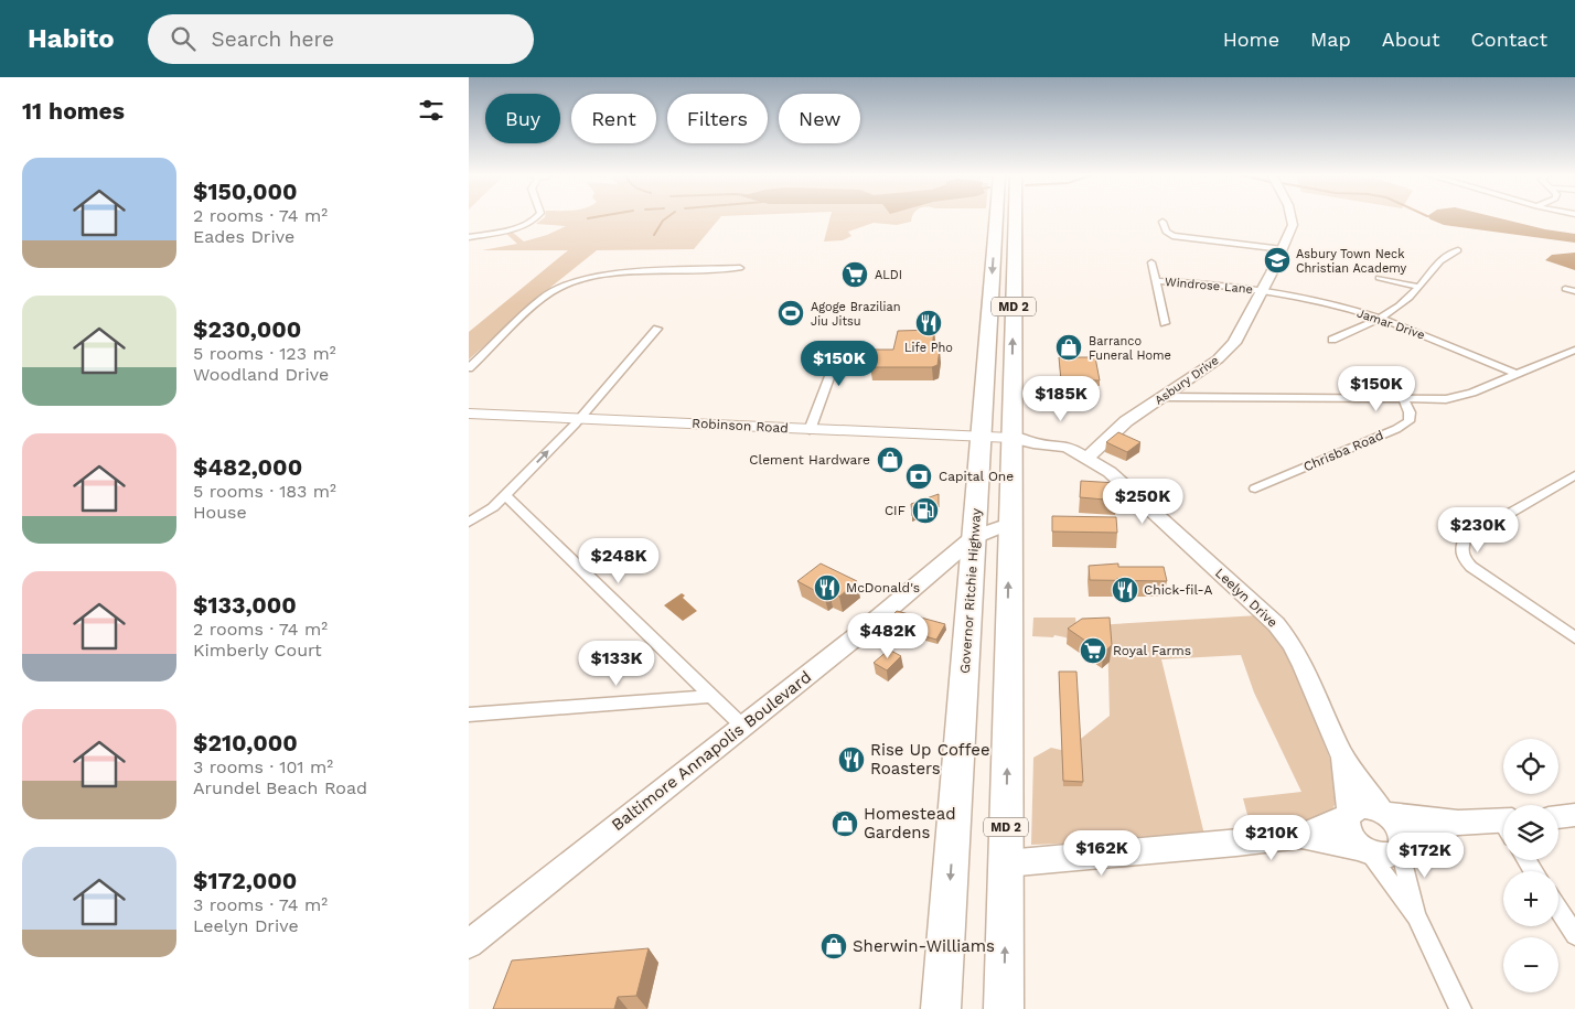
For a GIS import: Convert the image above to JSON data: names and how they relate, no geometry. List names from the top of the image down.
{
  "streets": {
    "highway": ["MD 2", "Governor Ritchie Highway"],
    "main road": ["Robinson Road"],
    "street": [
      "Windrose Lane",
      "Jamar Drive",
      "Asbury Drive",
      "Chrisba Road",
      "Leelyn Drive",
      "Baltimore Annapolis Boulevard"
    ]
  },
  "crossings": [
    ["Windrose Lane", "Jamar Drive"],
    ["Windrose Lane", "Asbury Drive"],
    ["MD 2", "Robinson Road"],
    ["MD 2", "Leelyn Drive"],
    ["MD 2", "Baltimore Annapolis Boulevard"],
    ["Jamar Drive", "Asbury Drive"],
    ["Asbury Drive", "Leelyn Drive"],
    ["Robinson Road", "Governor Ritchie Highway"],
    ["Robinson Road", "Leelyn Drive"],
    ["Governor Ritchie Highway", "Baltimore Annapolis Boulevard"]
  ],
  "places": {
    "school or university": ["Asbury Town Neck Christian Academy"],
    "supermarket": ["ALDI", "Royal Farms"],
    "sports": ["Agoge Brazilian Jiu Jitsu"],
    "restaurant": [
      "Life Pho",
      "McDonald's",
      "Chick-fil-A",
      "Rise Up Coffee Roasters"
    ],
    "shop": [
      "Barranco Funeral Home",
      "Clement Hardware",
      "Homestead Gardens",
      "Sherwin-Williams"
    ],
    "bank": ["Capital One"],
    "fuel station": ["CIF"]
  },
  "page": {
    "header": "Habito",
    "search": "Search here",
    "nav": [
      "Home",
      "Map",
      "About",
      "Contact"
    ],
    "heading": "11 homes",
    "chip": [
      "Buy",
      "Rent",
      "Filters",
      "New"
    ],
    "list": [
      {
        "name": "$150,000",
        "note": "2 rooms · 74 m² · Eades Drive"
      },
      {
        "name": "$230,000",
        "note": "5 rooms · 123 m² · Woodland Drive"
      },
      {
        "name": "$482,000",
        "note": "5 rooms · 183 m² · House"
      },
      {
        "name": "$133,000",
        "note": "2 rooms · 74 m² · Kimberly Court"
      },
      {
        "name": "$210,000",
        "note": "3 rooms · 101 m² · Arundel Beach Road"
      },
      {
        "name": "$172,000",
        "note": "3 rooms · 74 m² · Leelyn Drive"
      }
    ],
    "price": [
      "$150K",
      "$150K",
      "$185K",
      "$250K",
      "$230K",
      "$248K",
      "$482K",
      "$133K",
      "$210K",
      "$162K",
      "$172K"
    ],
    "map_buttons": ["+", "−"]
  }
}
